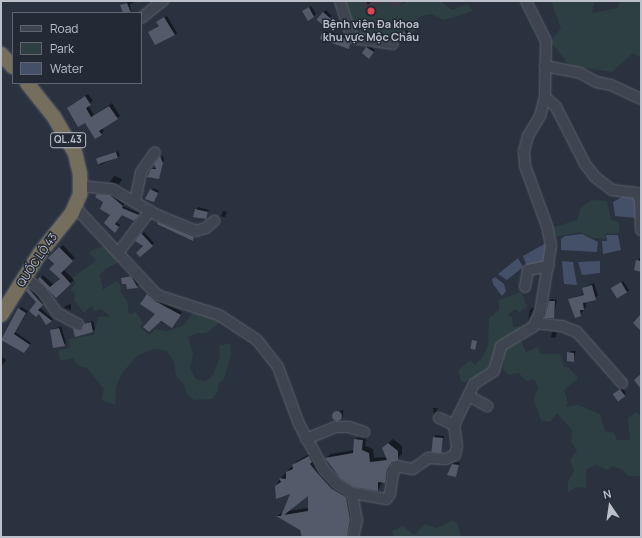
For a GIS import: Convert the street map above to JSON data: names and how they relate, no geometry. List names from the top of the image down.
{
  "streets": {
    "highway": ["QL.43", "QUỐC LỘ 43"]
  },
  "crossings": [
    ["QL.43", "QUỐC LỘ 43"]
  ],
  "places": ["Bệnh viện Đa khoa khu vực Mộc Châu"],
  "legend": ["Road", "Park", "Water"],
  "north": "top"
}
